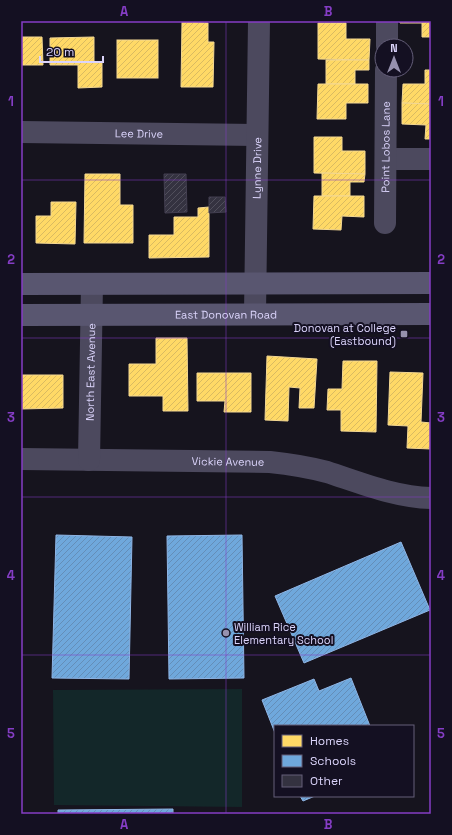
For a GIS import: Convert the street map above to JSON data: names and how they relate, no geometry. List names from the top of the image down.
{
  "streets": {
    "main road": ["East Donovan Road"],
    "street": [
      "Lee Drive",
      "Point Lobos Lane",
      "Lynne Drive",
      "North East Avenue",
      "Vickie Avenue"
    ]
  },
  "crossings": [
    ["Lee Drive", "Lynne Drive"],
    ["Lynne Drive", "East Donovan Road"],
    ["East Donovan Road", "North East Avenue"],
    ["North East Avenue", "Vickie Avenue"]
  ],
  "places": {
    "transit": ["Donovan at College (Eastbound)"],
    "other": ["William Rice Elementary School"]
  },
  "legend": ["Homes", "Schools", "Other"],
  "scale_bar": "20 m",
  "north": "top",
  "grid": {
    "columns": ["A", "B"],
    "rows": [
      "1",
      "2",
      "3",
      "4",
      "5"
    ]
  }
}
